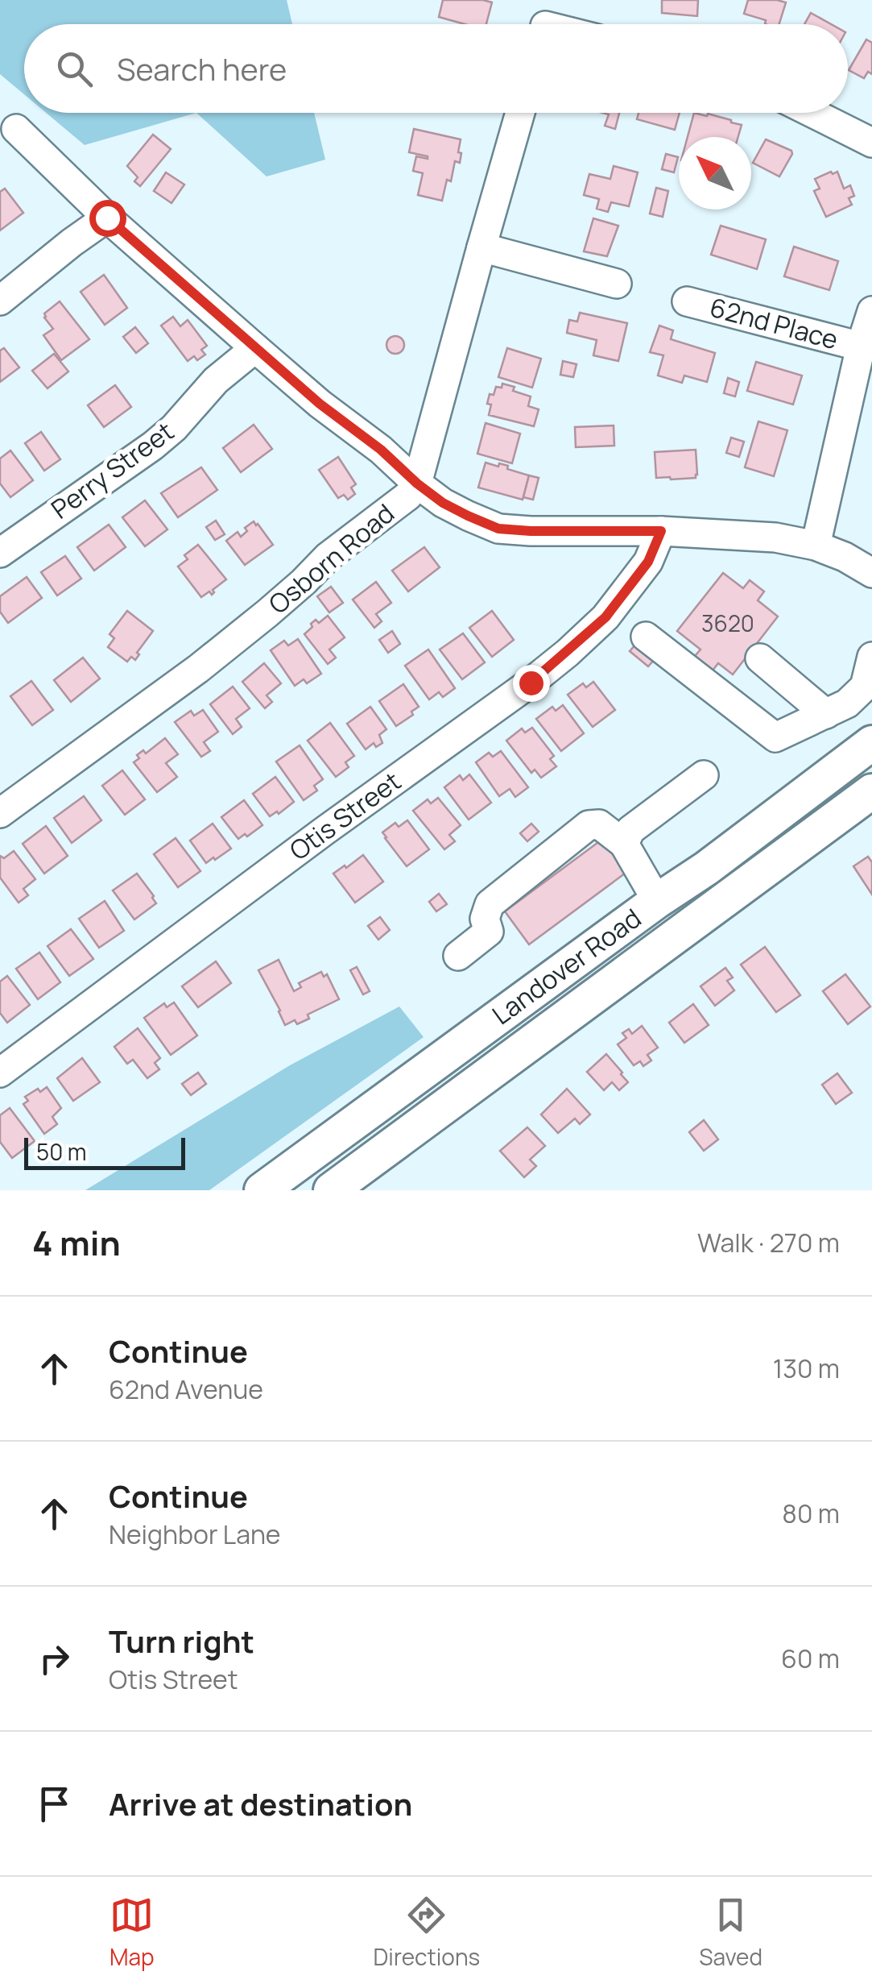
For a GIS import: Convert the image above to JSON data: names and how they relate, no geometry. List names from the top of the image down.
{
  "streets": {
    "main road": ["Landover Road"],
    "street": [
      "62nd Place",
      "Perry Street",
      "Osborn Road",
      "Otis Street"
    ]
  },
  "house_numbers": ["3620"],
  "scale_bar": "50 m",
  "north": "top left",
  "page": {
    "search": "Search here",
    "scale": "50 m",
    "heading": ["4 min", "Walk · 270 m"],
    "list": [
      ["Continue", "62nd Avenue", "130 m"],
      ["Continue", "Neighbor Lane", "80 m"],
      ["Turn right", "Otis Street", "60 m"],
      "Arrive at destination"
    ],
    "nav": ["Map", "Directions", "Saved"]
  }
}
